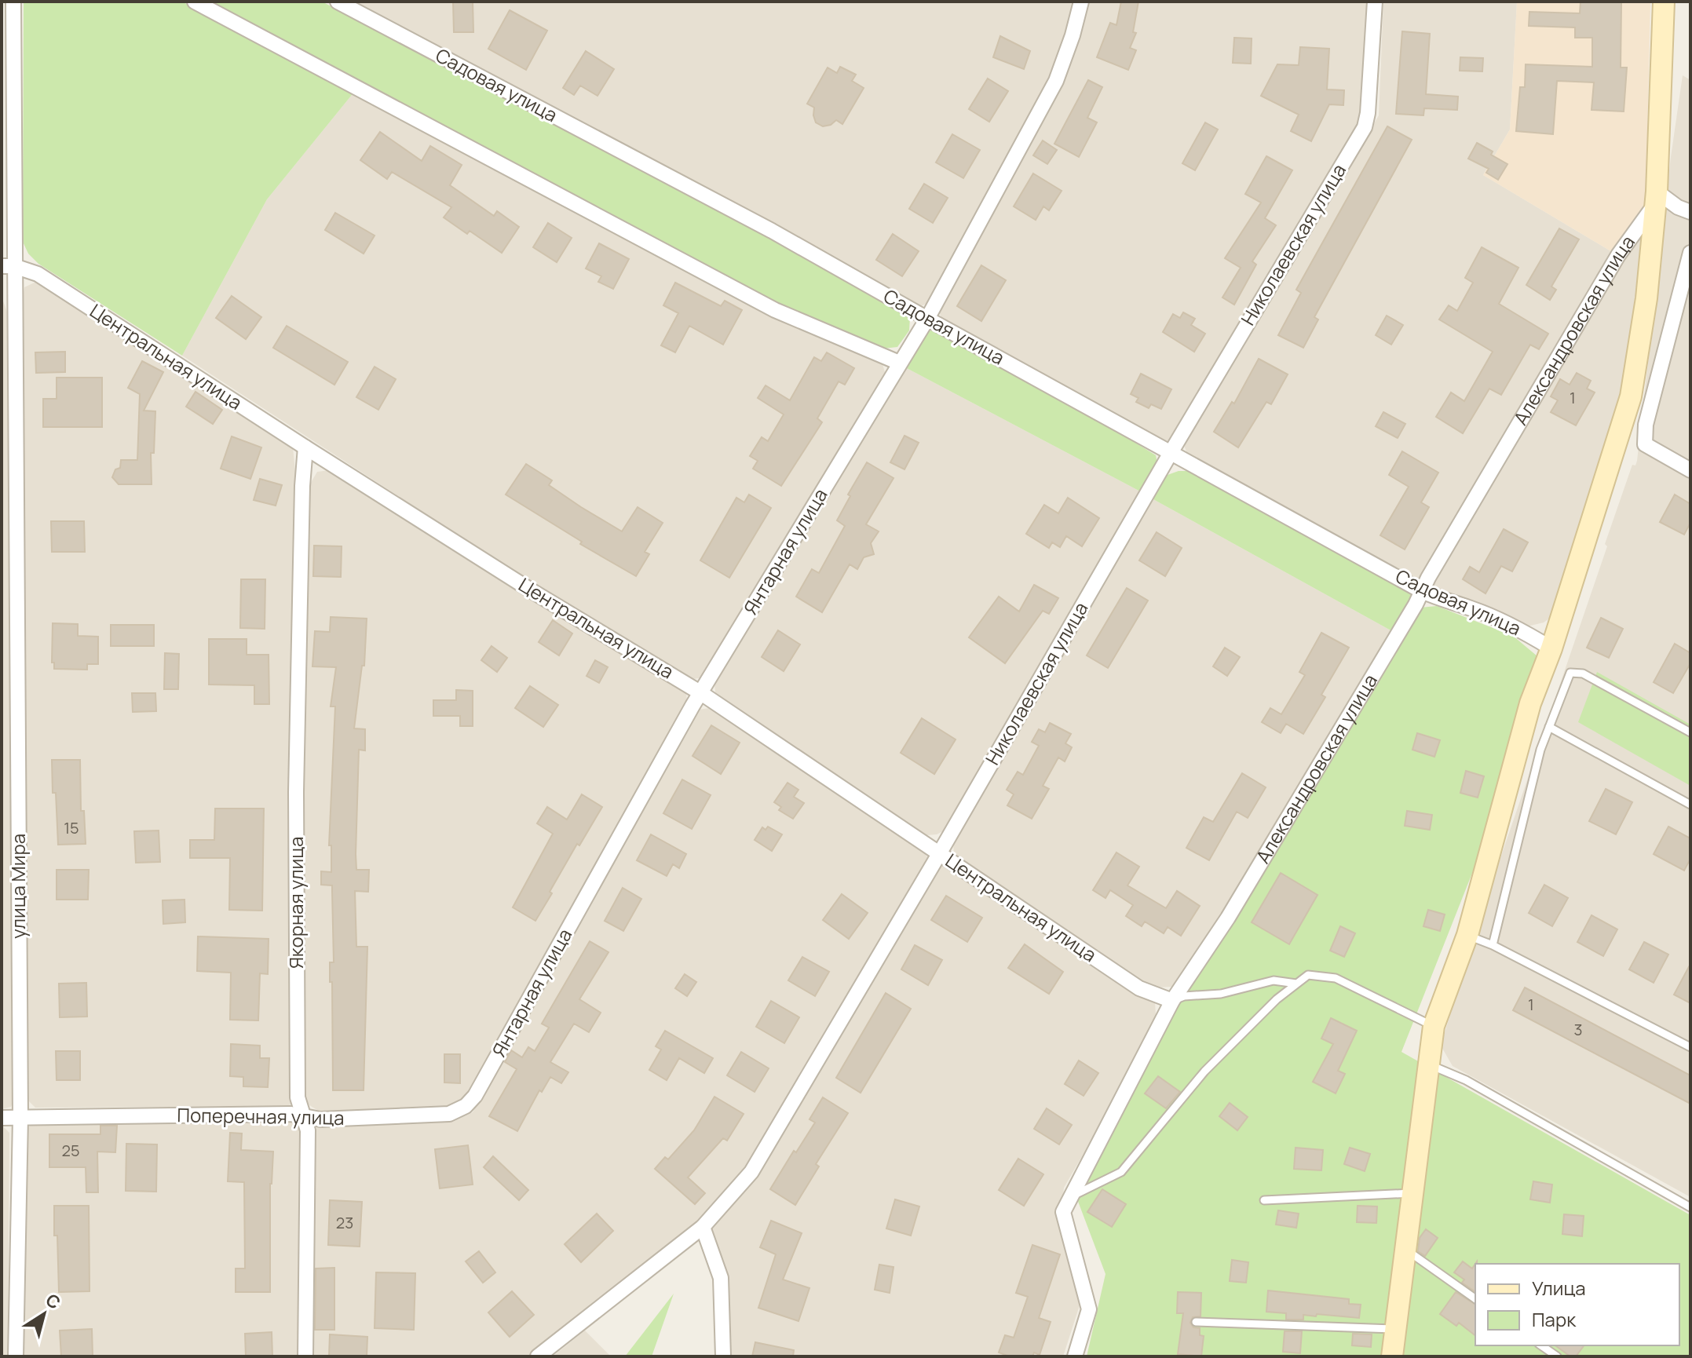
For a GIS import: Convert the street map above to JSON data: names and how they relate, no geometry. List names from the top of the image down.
{
  "streets": {
    "street": [
      "Садовая улица",
      "Николаевская улица",
      "Александровская улица",
      "Центральная улица",
      "Янтарная улица",
      "улица Мира",
      "Якорная улица",
      "Поперечная улица"
    ]
  },
  "crossings": [
    ["Садовая улица", "Николаевская улица"],
    ["Садовая улица", "Александровская улица"],
    ["Садовая улица", "Янтарная улица"],
    ["Николаевская улица", "Центральная улица"],
    ["Александровская улица", "Центральная улица"],
    ["Центральная улица", "Янтарная улица"],
    ["Центральная улица", "улица Мира"],
    ["Центральная улица", "Якорная улица"],
    ["Янтарная улица", "Поперечная улица"],
    ["улица Мира", "Поперечная улица"],
    ["Якорная улица", "Поперечная улица"]
  ],
  "house_numbers": [
    "1",
    "15",
    "1",
    "3",
    "25",
    "23"
  ],
  "legend": ["Улица", "Парк"],
  "north": "top right"
}
